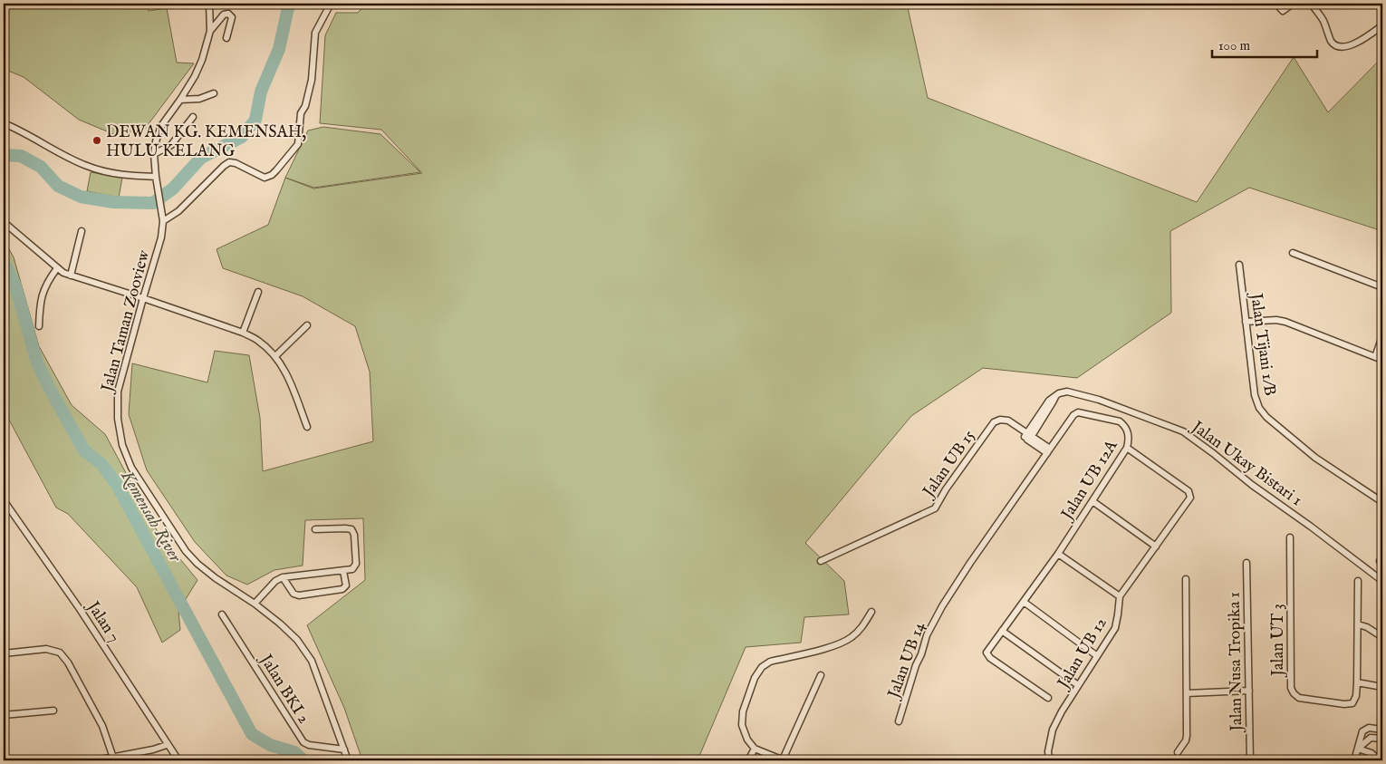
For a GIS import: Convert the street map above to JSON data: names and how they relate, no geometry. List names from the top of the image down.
{
  "streets": {
    "street": [
      "Jalan Taman Zooview",
      "Jalan Tijani 1/B",
      "Jalan UB 15",
      "Jalan Ukay Bistari 1",
      "Jalan UB 12A",
      "Jalan 7",
      "Jalan UT 3",
      "Jalan UB 12",
      "Jalan UB 14",
      "Jalan Nusa Tropika 1",
      "Jalan BKI 2"
    ]
  },
  "crossings": [
    ["Jalan Taman Zooview", "Jalan BKI 2"],
    ["Jalan UB 15", "Jalan Ukay Bistari 1"],
    ["Jalan UB 15", "Jalan UB 12A"],
    ["Jalan UB 12A", "Jalan UB 12"],
    ["Jalan UB 12A", "Jalan UB 14"]
  ],
  "water": ["Kemensah River"],
  "places": ["DEWAN KG. KEMENSAH, HULU KELANG"],
  "scale_bar": "100 m"
}
